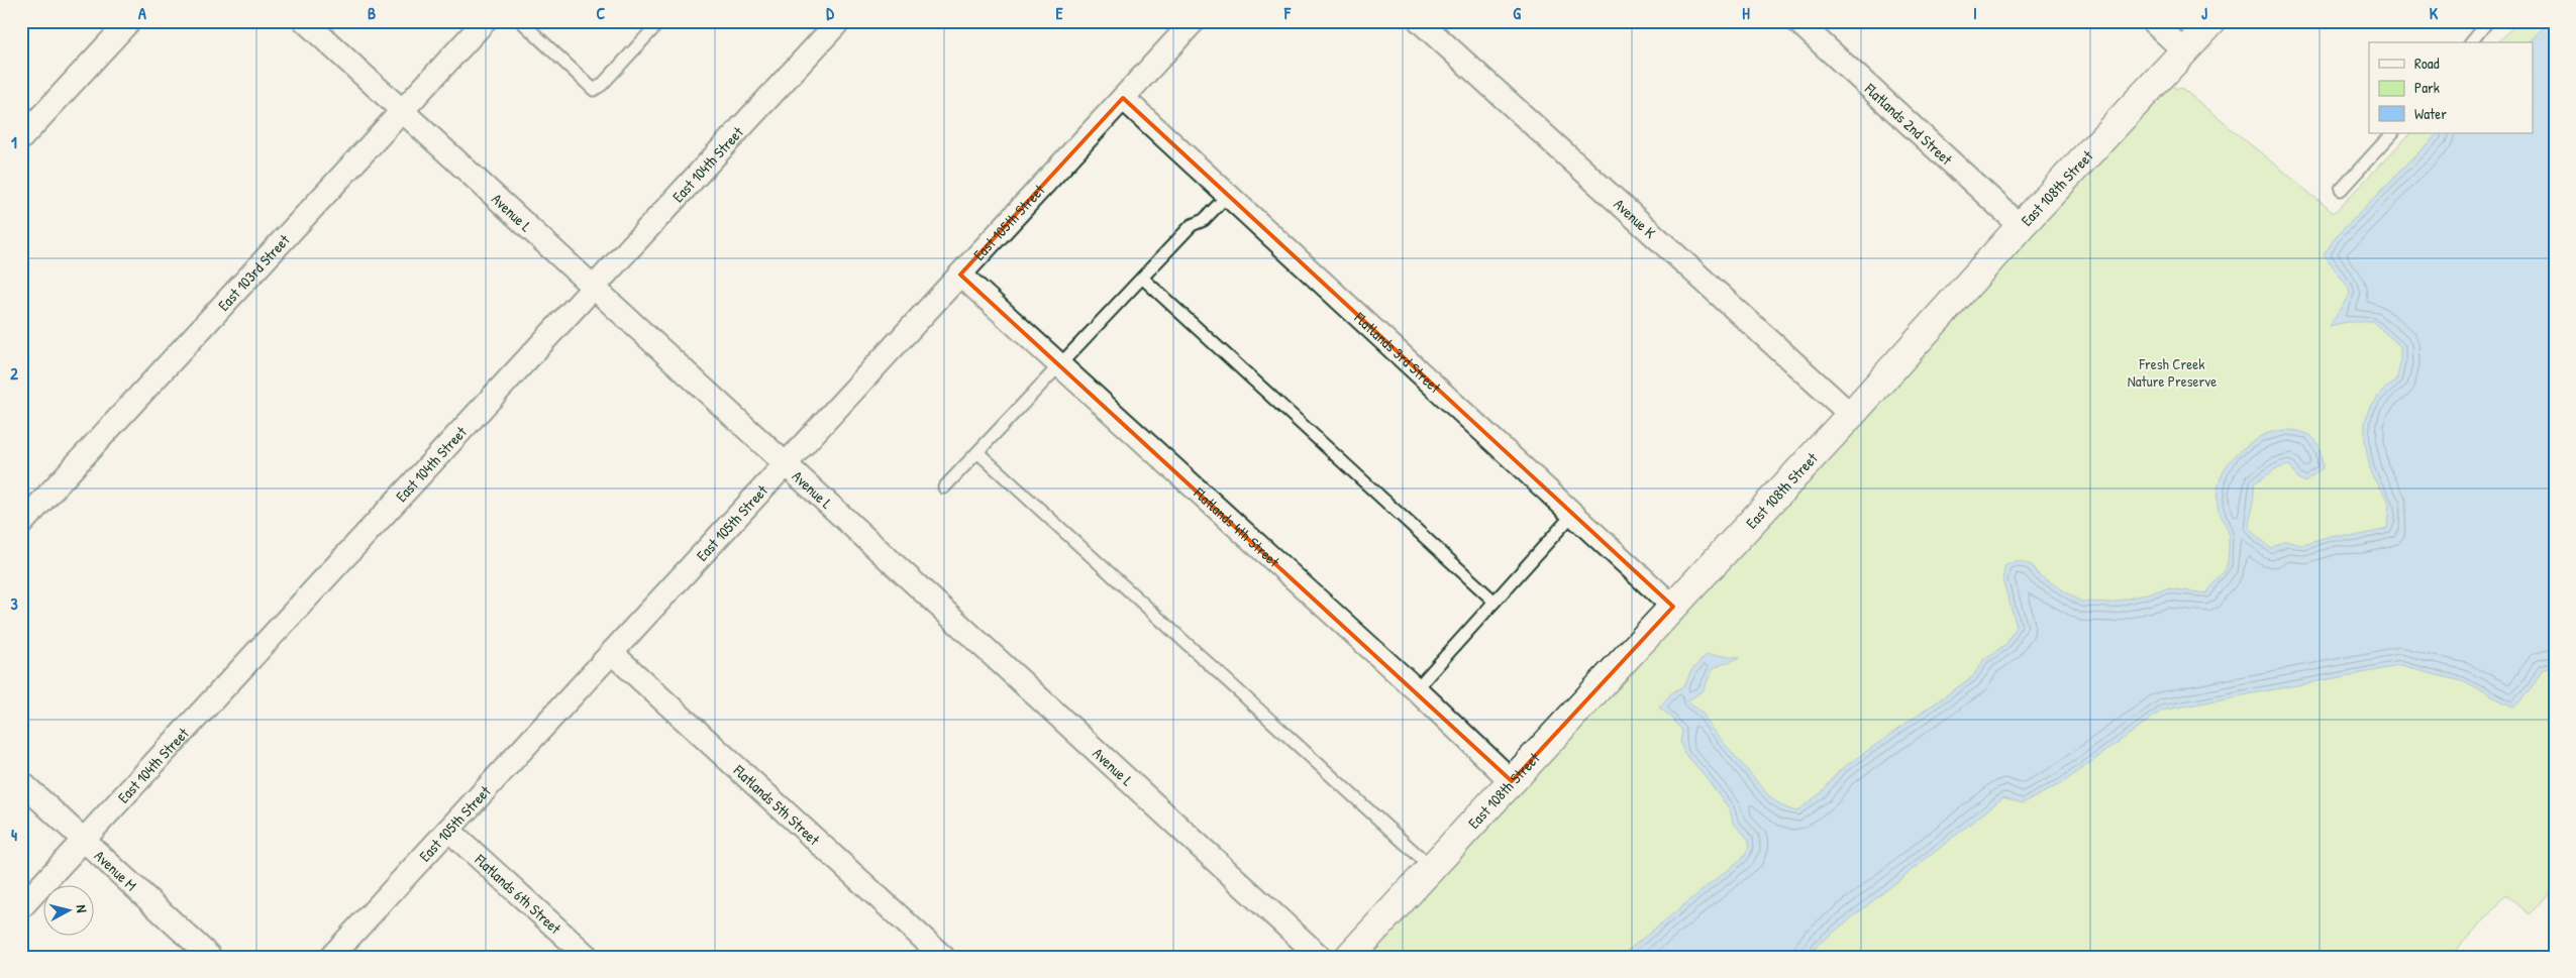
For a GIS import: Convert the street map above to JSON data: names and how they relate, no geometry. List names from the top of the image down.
{
  "streets": {
    "street": [
      "Flatlands 2nd Street",
      "East 104th Street",
      "East 108th Street",
      "Avenue L",
      "Avenue K",
      "East 105th Street",
      "East 103rd Street",
      "Flatlands 3rd Street",
      "Flatlands 4th Street",
      "Flatlands 5th Street",
      "Avenue M",
      "Flatlands 6th Street"
    ]
  },
  "crossings": [
    ["Flatlands 2nd Street", "East 108th Street"],
    ["East 104th Street", "Avenue L"],
    ["East 104th Street", "Avenue M"],
    ["East 108th Street", "Avenue K"],
    ["East 108th Street", "Flatlands 3rd Street"],
    ["East 108th Street", "Flatlands 4th Street"],
    ["Avenue L", "East 105th Street"],
    ["Avenue L", "East 103rd Street"],
    ["East 105th Street", "Flatlands 3rd Street"],
    ["East 105th Street", "Flatlands 4th Street"],
    ["East 105th Street", "Flatlands 5th Street"],
    ["East 105th Street", "Flatlands 6th Street"]
  ],
  "parks": ["Fresh Creek Nature Preserve"],
  "legend": ["Road", "Park", "Water"],
  "north": "right",
  "grid": {
    "columns": [
      "A",
      "B",
      "C",
      "D",
      "E",
      "F",
      "G",
      "H",
      "I",
      "J",
      "K"
    ],
    "rows": [
      "1",
      "2",
      "3",
      "4"
    ]
  }
}
